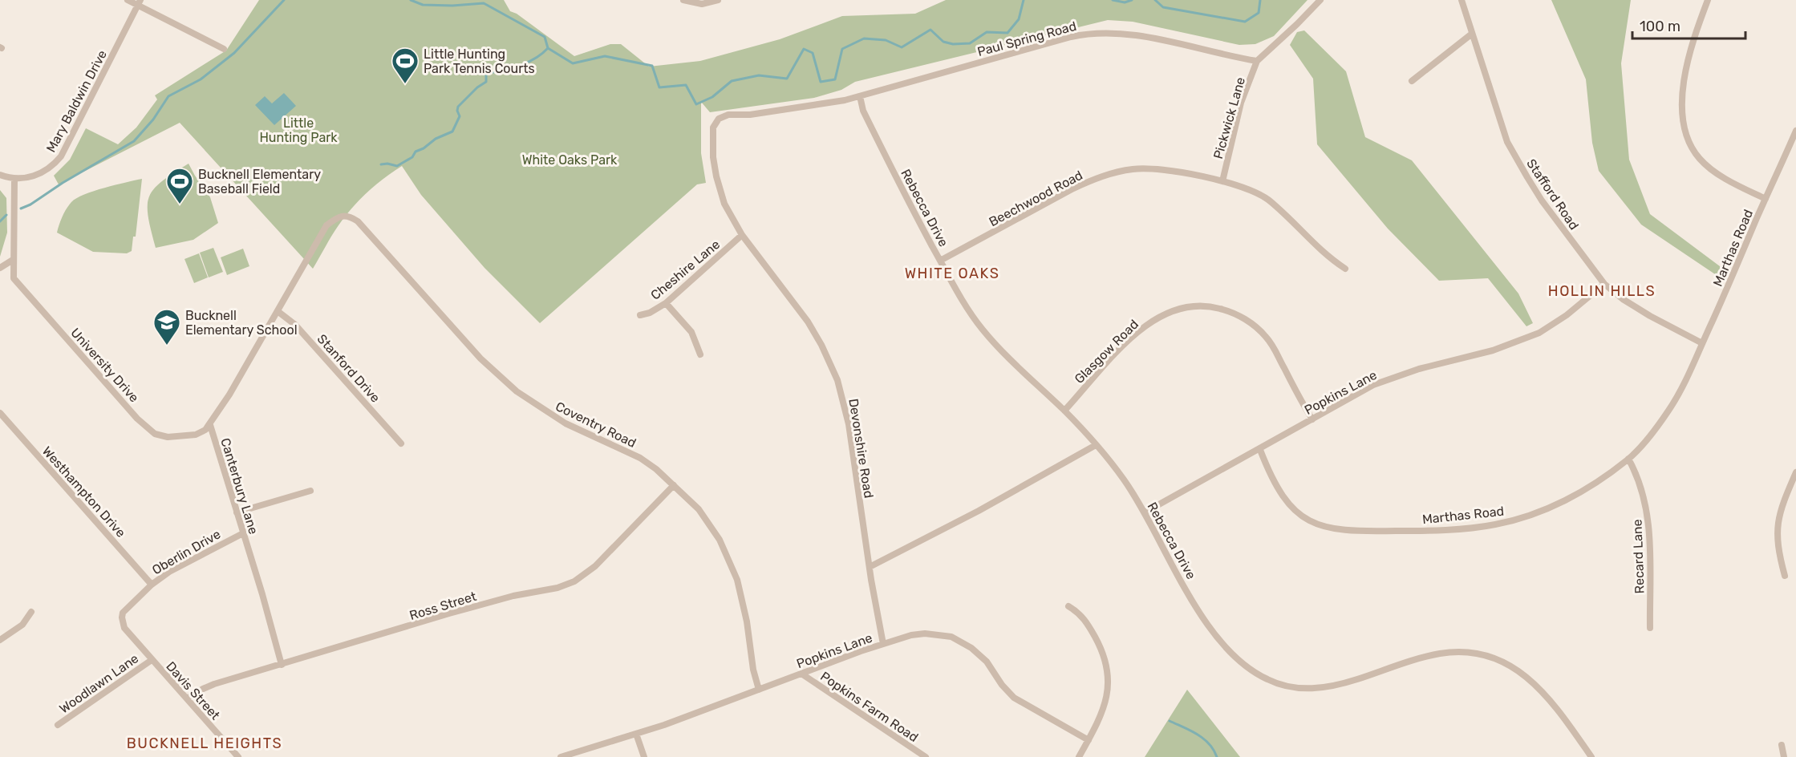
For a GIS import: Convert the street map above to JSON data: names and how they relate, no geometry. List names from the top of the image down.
{
  "streets": {
    "street": [
      "Paul Spring Road",
      "Mary Baldwin Drive",
      "Pickwick Lane",
      "Stafford Road",
      "Beechwood Road",
      "Rebecca Drive",
      "Marthas Road",
      "Cheshire Lane",
      "Glasgow Road",
      "University Drive",
      "Stanford Drive",
      "Popkins Lane",
      "Coventry Road",
      "Devonshire Road",
      "Canterbury Lane",
      "Westhampton Drive",
      "Oberlin Drive",
      "Recard Lane",
      "Ross Street",
      "Woodlawn Lane",
      "Davis Street",
      "Popkins Farm Road"
    ]
  },
  "crossings": [
    ["Paul Spring Road", "Pickwick Lane"],
    ["Paul Spring Road", "Rebecca Drive"],
    ["Paul Spring Road", "Devonshire Road"],
    ["Pickwick Lane", "Beechwood Road"],
    ["Stafford Road", "Marthas Road"],
    ["Stafford Road", "Popkins Lane"],
    ["Beechwood Road", "Rebecca Drive"],
    ["Rebecca Drive", "Glasgow Road"],
    ["Rebecca Drive", "Popkins Lane"],
    ["Marthas Road", "Popkins Lane"],
    ["Marthas Road", "Recard Lane"],
    ["Cheshire Lane", "Devonshire Road"],
    ["Glasgow Road", "Popkins Lane"],
    ["University Drive", "Canterbury Lane"],
    ["Stanford Drive", "Canterbury Lane"],
    ["Popkins Lane", "Coventry Road"],
    ["Popkins Lane", "Devonshire Road"],
    ["Popkins Lane", "Popkins Farm Road"],
    ["Coventry Road", "Canterbury Lane"],
    ["Coventry Road", "Ross Street"],
    ["Canterbury Lane", "Oberlin Drive"],
    ["Canterbury Lane", "Ross Street"],
    ["Westhampton Drive", "Oberlin Drive"],
    ["Oberlin Drive", "Woodlawn Lane"],
    ["Oberlin Drive", "Davis Street"],
    ["Ross Street", "Davis Street"],
    ["Woodlawn Lane", "Davis Street"]
  ],
  "districts": ["WHITE OAKS", "HOLLIN HILLS", "BUCKNELL HEIGHTS"],
  "parks": ["Little Hunting Park", "White Oaks Park"],
  "places": {
    "sports": ["Little Hunting Park Tennis Courts", "Bucknell Elementary Baseball Field"],
    "school or university": ["Bucknell Elementary School"]
  },
  "scale_bar": "100 m"
}
